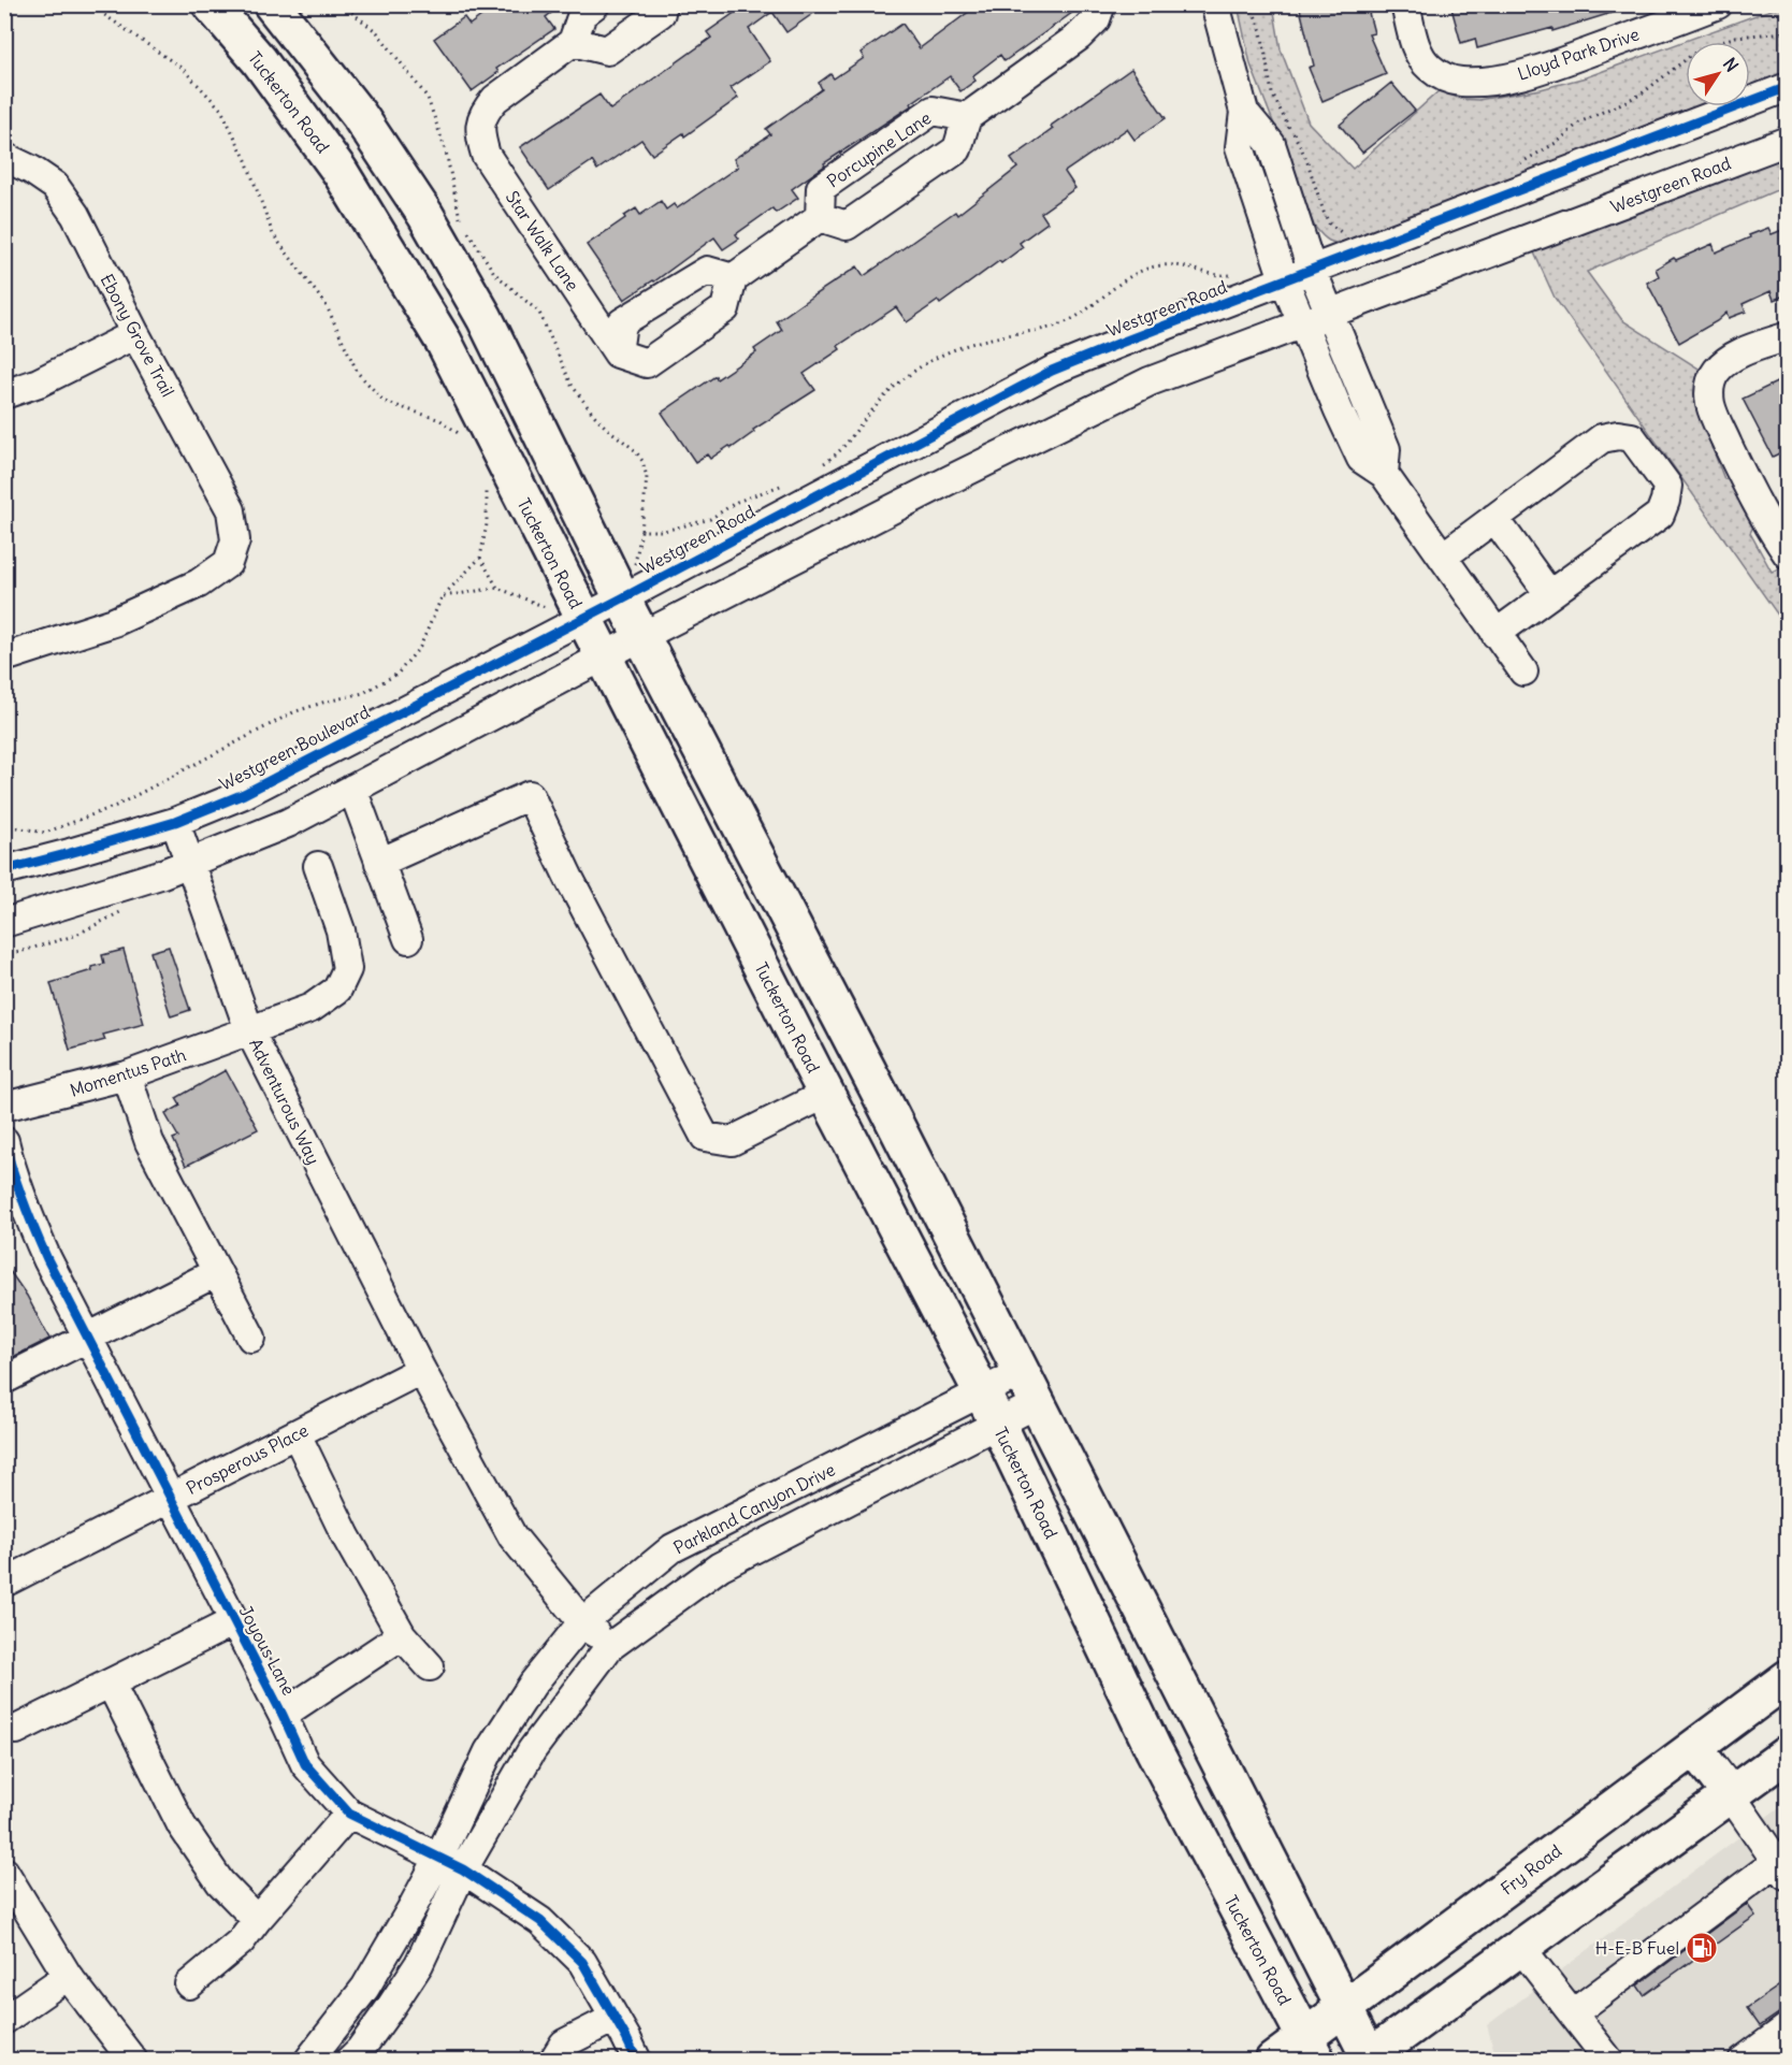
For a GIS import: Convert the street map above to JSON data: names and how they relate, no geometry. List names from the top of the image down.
{
  "streets": {
    "main road": ["Tuckerton Road", "Fry Road"],
    "street": [
      "Lloyd Park Drive",
      "Porcupine Lane",
      "Westgreen Road",
      "Star Walk Lane",
      "Ebony Grove Trail",
      "Westgreen Boulevard",
      "Momentus Path",
      "Adventurous Way",
      "Prosperous Place",
      "Parkland Canyon Drive",
      "Joyous Lane"
    ]
  },
  "crossings": [
    ["Tuckerton Road", "Westgreen Road"],
    ["Tuckerton Road", "Westgreen Boulevard"],
    ["Tuckerton Road", "Parkland Canyon Drive"],
    ["Tuckerton Road", "Fry Road"],
    ["Westgreen Road", "Westgreen Boulevard"],
    ["Westgreen Boulevard", "Adventurous Way"],
    ["Momentus Path", "Adventurous Way"],
    ["Adventurous Way", "Prosperous Place"],
    ["Adventurous Way", "Parkland Canyon Drive"],
    ["Prosperous Place", "Joyous Lane"],
    ["Parkland Canyon Drive", "Joyous Lane"]
  ],
  "places": {
    "fuel station": ["H-E-B Fuel"]
  },
  "north": "top right"
}
